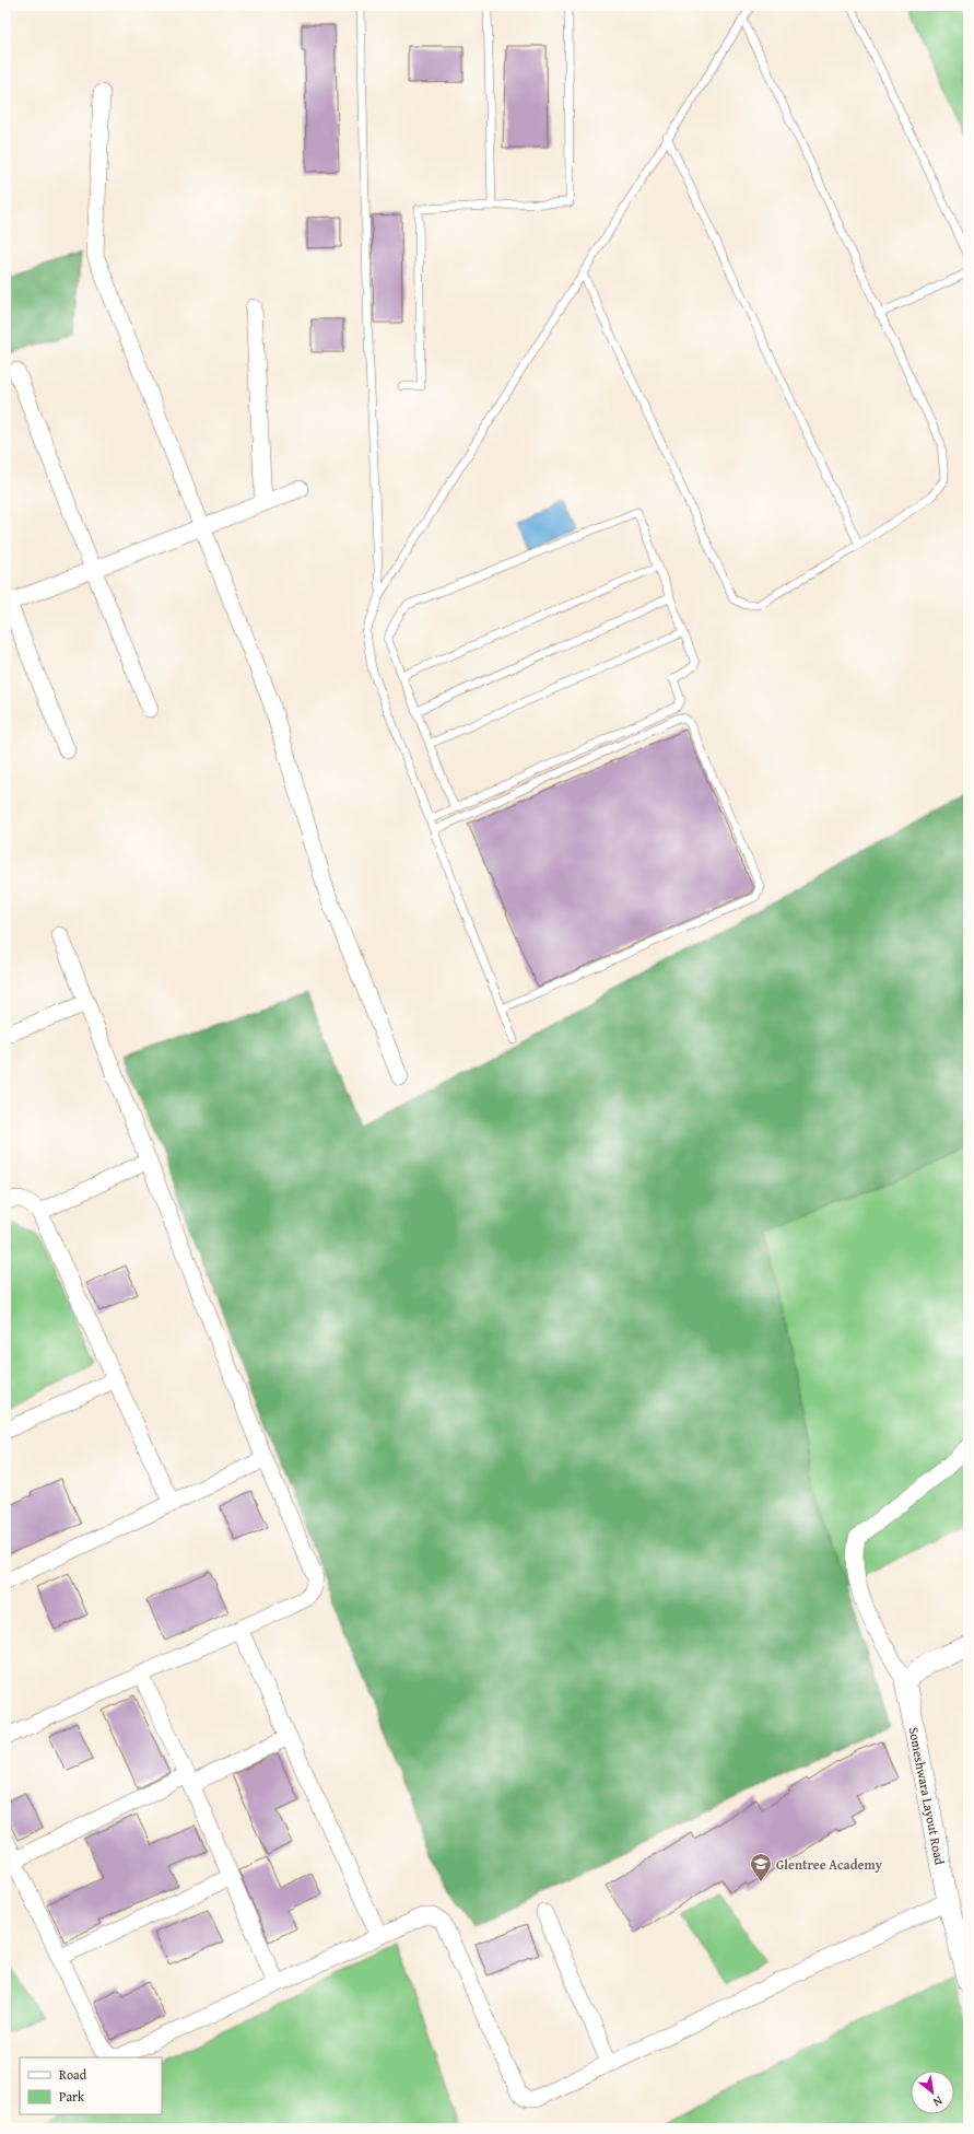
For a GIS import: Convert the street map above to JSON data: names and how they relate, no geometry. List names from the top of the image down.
{
  "streets": {
    "street": ["Someshwara Layout Road"]
  },
  "places": {
    "school or university": ["Glentree Academy"]
  },
  "legend": ["Road", "Park"],
  "north": "bottom right"
}
